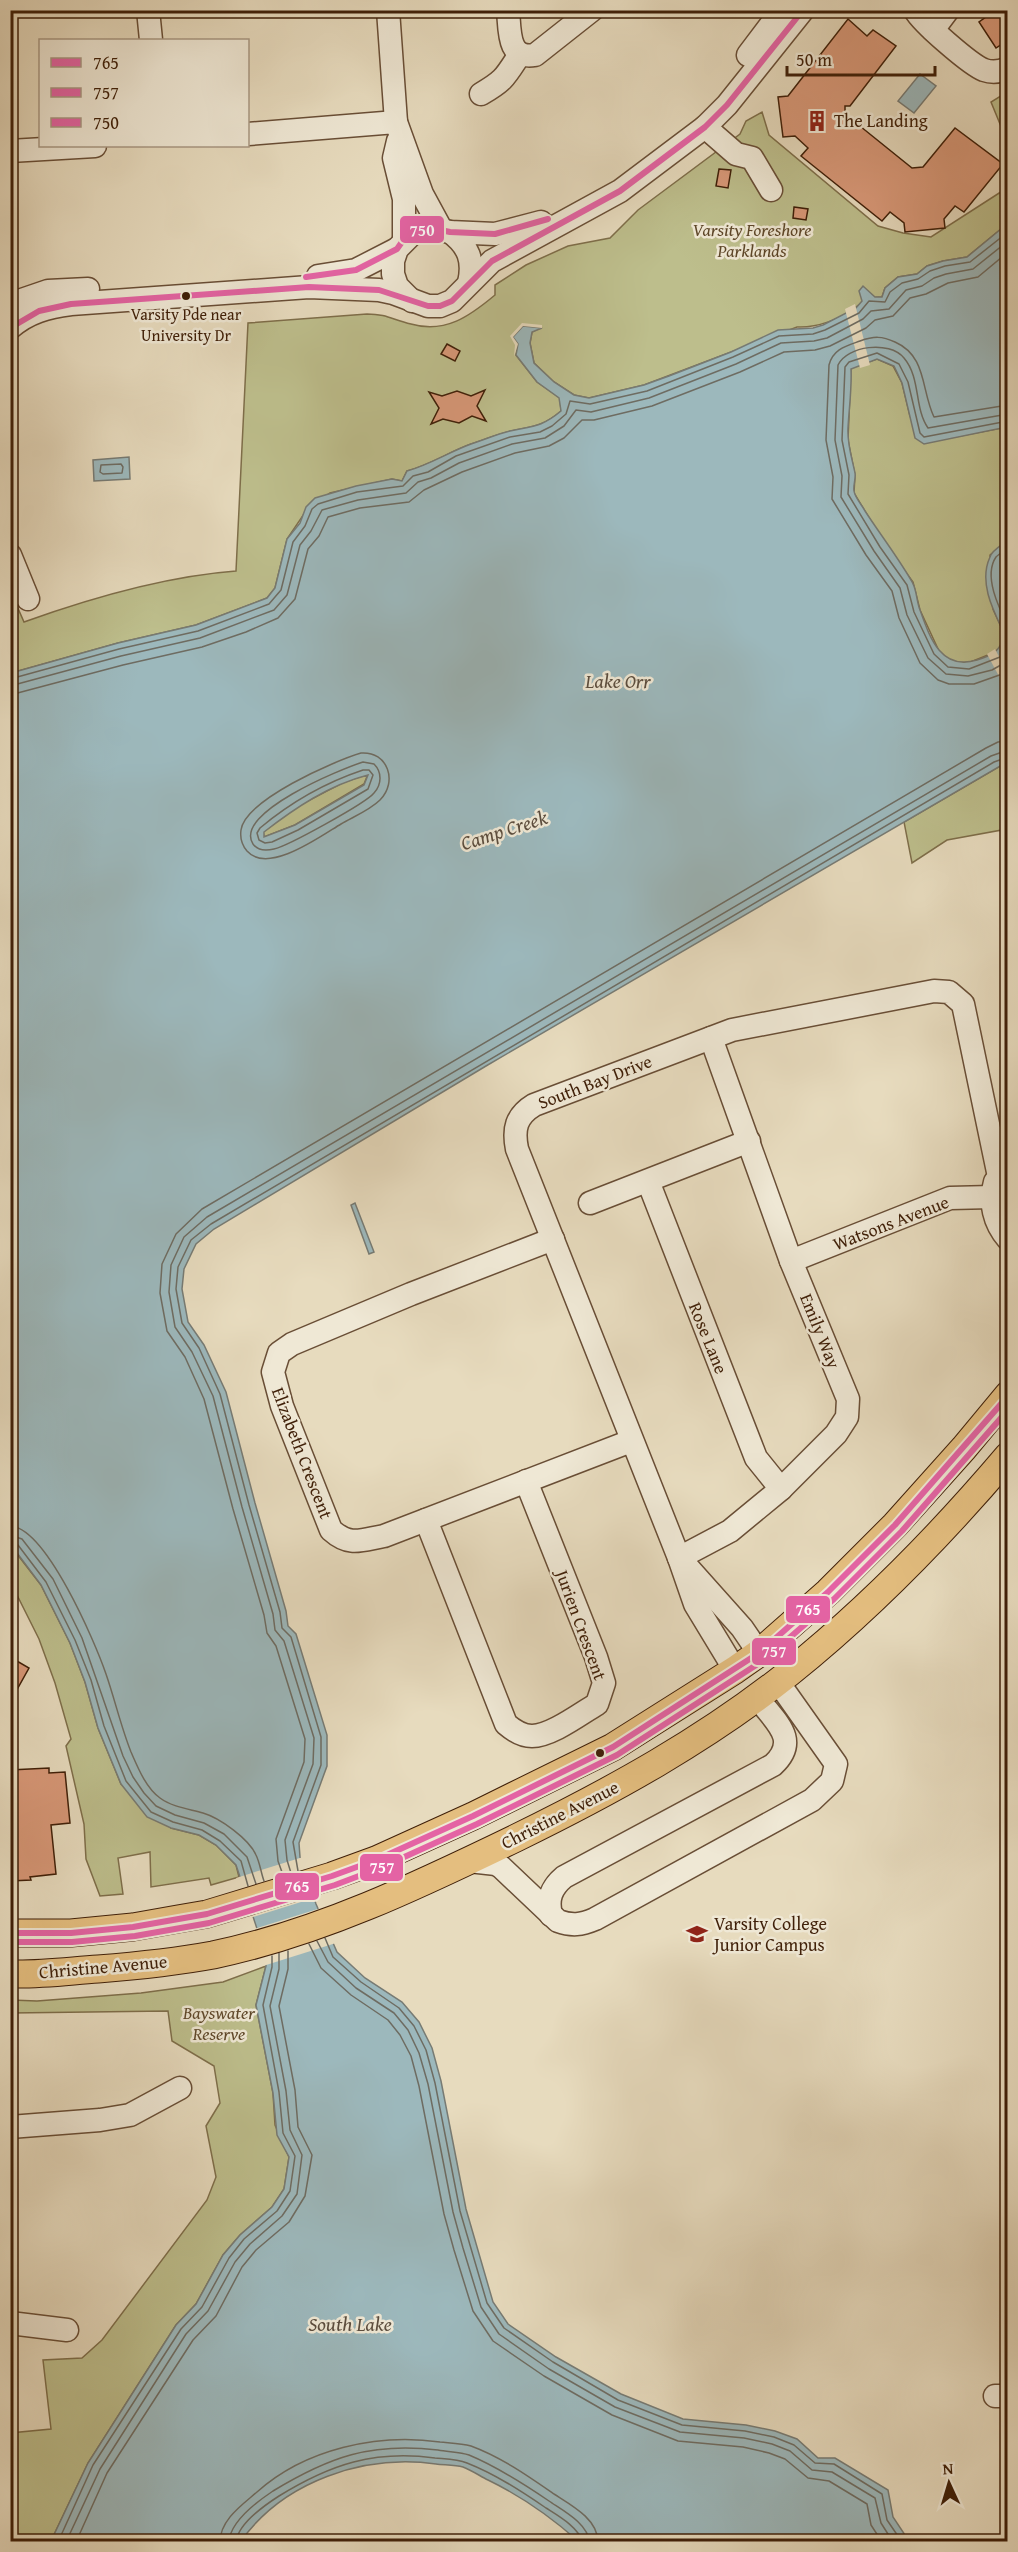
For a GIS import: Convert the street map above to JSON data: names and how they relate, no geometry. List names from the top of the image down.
{
  "streets": {
    "main road": ["Christine Avenue"],
    "street": [
      "South Bay Drive",
      "Watsons Avenue",
      "Emily Way",
      "Rose Lane",
      "Elizabeth Crescent",
      "Jurien Crescent"
    ]
  },
  "crossings": [
    ["South Bay Drive", "Watsons Avenue"],
    ["South Bay Drive", "Emily Way"],
    ["South Bay Drive", "Elizabeth Crescent"],
    ["South Bay Drive", "Christine Avenue"],
    ["Watsons Avenue", "Emily Way"],
    ["Emily Way", "Rose Lane"],
    ["Elizabeth Crescent", "Jurien Crescent"]
  ],
  "water": ["Lake Orr", "Camp Creek", "South Lake"],
  "parks": ["Varsity Foreshore Parklands", "Bayswater Reserve"],
  "places": {
    "building": ["The Landing"],
    "other": ["Varsity Pde near University Dr"],
    "school or university": ["Varsity College Junior Campus"]
  },
  "lines": ["transit line 750", "transit line 765", "transit line 757"],
  "legend": ["765", "757", "750"],
  "scale_bar": "50 m",
  "north": "top"
}
